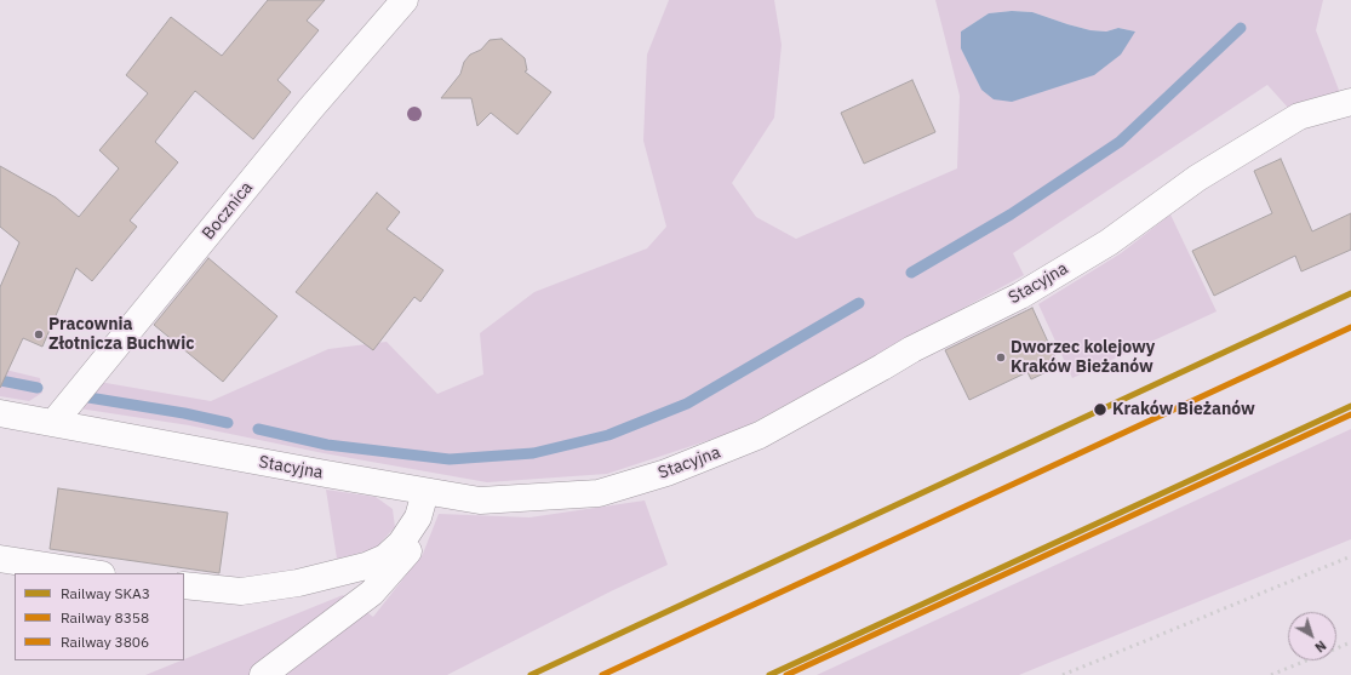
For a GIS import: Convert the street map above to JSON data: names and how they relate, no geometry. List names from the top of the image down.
{
  "streets": {
    "street": ["Bocznica", "Stacyjna"]
  },
  "crossings": [
    ["Bocznica", "Stacyjna"]
  ],
  "places": ["Pracownia Złotnicza Buchwic", "Dworzec kolejowy Kraków Bieżanów", "Kraków Bieżanów"],
  "lines": ["rail line SKA3", "rail line 8358", "rail line 3806"],
  "legend": ["Railway SKA3", "Railway 8358", "Railway 3806"],
  "north": "bottom right"
}
